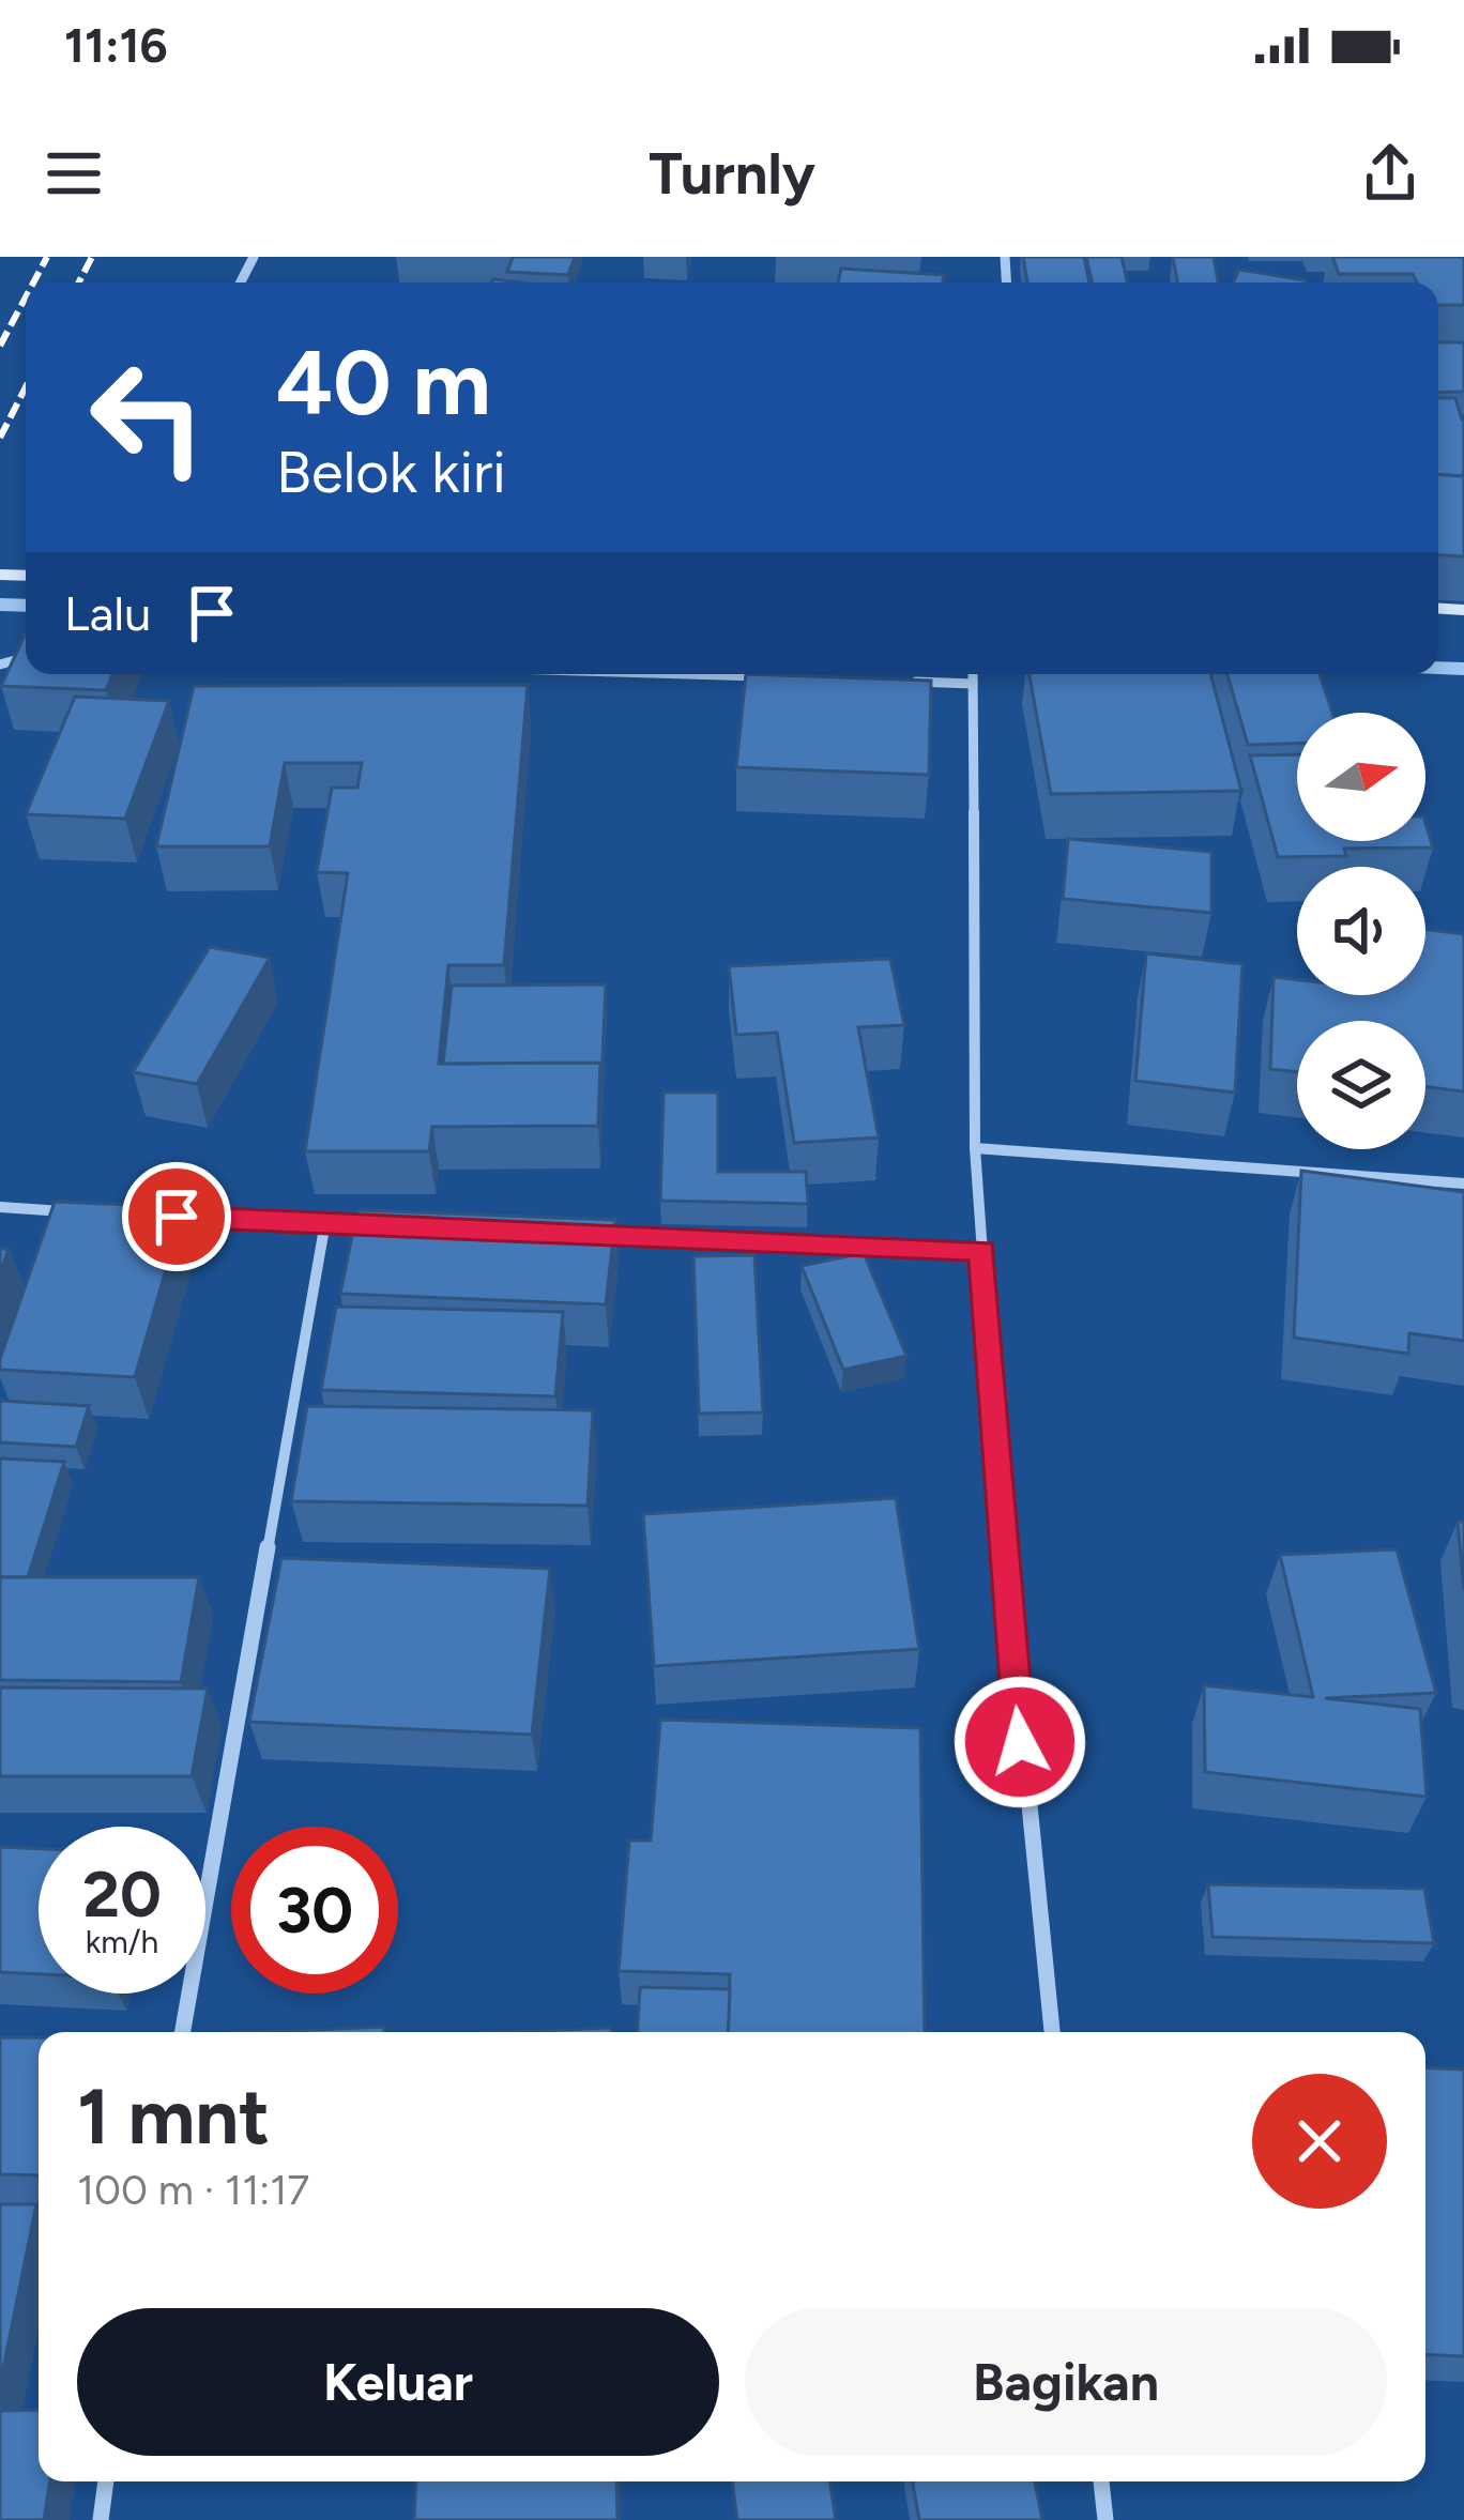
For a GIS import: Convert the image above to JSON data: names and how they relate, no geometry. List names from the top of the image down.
{
  "north": "right",
  "page": {
    "status": "11:16",
    "header": "Turnly",
    "turn": ["40 m", "Belok kiri"],
    "then": "Lalu",
    "speed": "20 km/h",
    "limit": "30",
    "heading": ["1 mnt", "100 m · 11:17"],
    "buttons": ["Keluar", "Bagikan"]
  }
}
